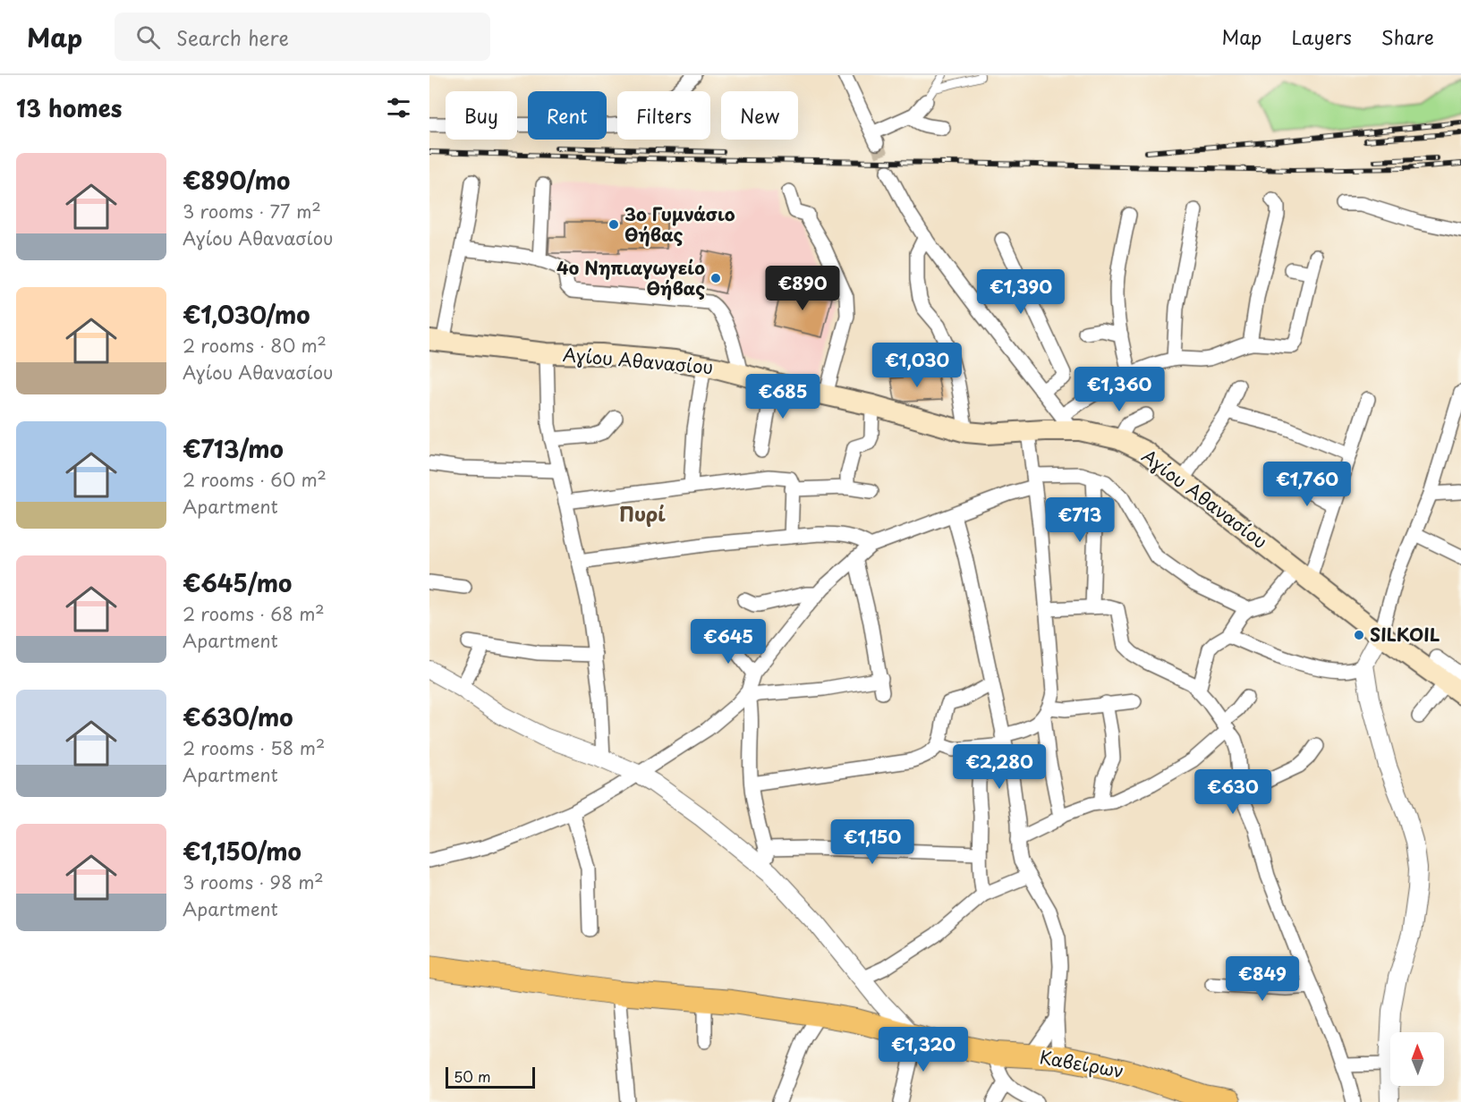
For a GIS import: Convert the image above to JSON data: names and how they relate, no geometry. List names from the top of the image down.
{
  "streets": {
    "main road": ["Αγίου Αθανασίου", "Καβείρων"]
  },
  "districts": ["Πυρί"],
  "places": ["3ο Γυμνάσιο Θήβας", "4ο Νηπιαγωγείο Θήβας", "SILKOIL"],
  "scale_bar": "50 m",
  "north": "top",
  "page": {
    "header": "Map",
    "search": "Search here",
    "nav": ["Map", "Layers", "Share"],
    "heading": "13 homes",
    "chip": [
      "Buy",
      "Rent",
      "Filters",
      "New"
    ],
    "list": [
      {
        "name": "€890/mo",
        "note": "3 rooms · 77 m² · Αγίου Αθανασίου"
      },
      {
        "name": "€1,030/mo",
        "note": "2 rooms · 80 m² · Αγίου Αθανασίου"
      },
      {
        "name": "€713/mo",
        "note": "2 rooms · 60 m² · Apartment"
      },
      {
        "name": "€645/mo",
        "note": "2 rooms · 68 m² · Apartment"
      },
      {
        "name": "€630/mo",
        "note": "2 rooms · 58 m² · Apartment"
      },
      {
        "name": "€1,150/mo",
        "note": "3 rooms · 98 m² · Apartment"
      }
    ],
    "price": [
      "€890",
      "€1,390",
      "€1,030",
      "€1,360",
      "€685",
      "€1,760",
      "€713",
      "€645",
      "€2,280",
      "€630",
      "€1,150",
      "€849",
      "€1,320"
    ],
    "scale": "50 m"
  }
}
